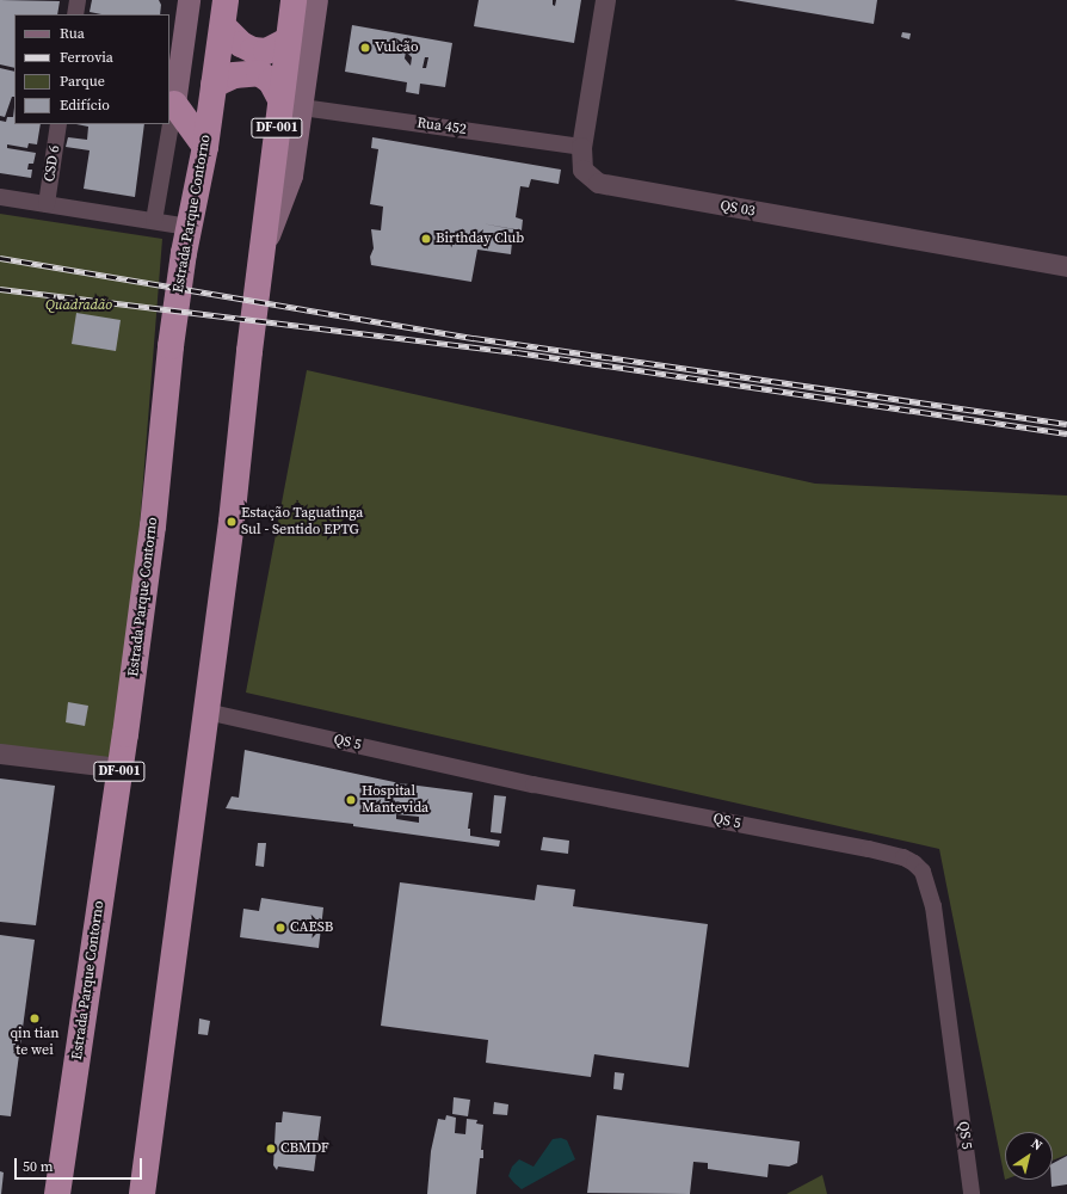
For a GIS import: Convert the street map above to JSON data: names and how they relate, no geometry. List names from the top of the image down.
{
  "streets": {
    "highway": ["DF-001", "Estrada Parque Contorno"],
    "street": [
      "Rua 452",
      "CSD 6",
      "QS 03",
      "QS 5"
    ]
  },
  "crossings": [
    ["Rua 452", "DF-001"],
    ["Rua 452", "QS 03"],
    ["DF-001", "QS 5"]
  ],
  "parks": ["Quadradão"],
  "places": [
    "Vulcão",
    "Birthday Club",
    "Estação Taguatinga Sul - Sentido EPTG",
    "Hospital Mantevida",
    "CAESB",
    "qin tian te wei",
    "CBMDF"
  ],
  "legend": [
    "Rua",
    "Ferrovia",
    "Parque",
    "Edifício"
  ],
  "scale_bar": "50 m",
  "north": "top right"
}
